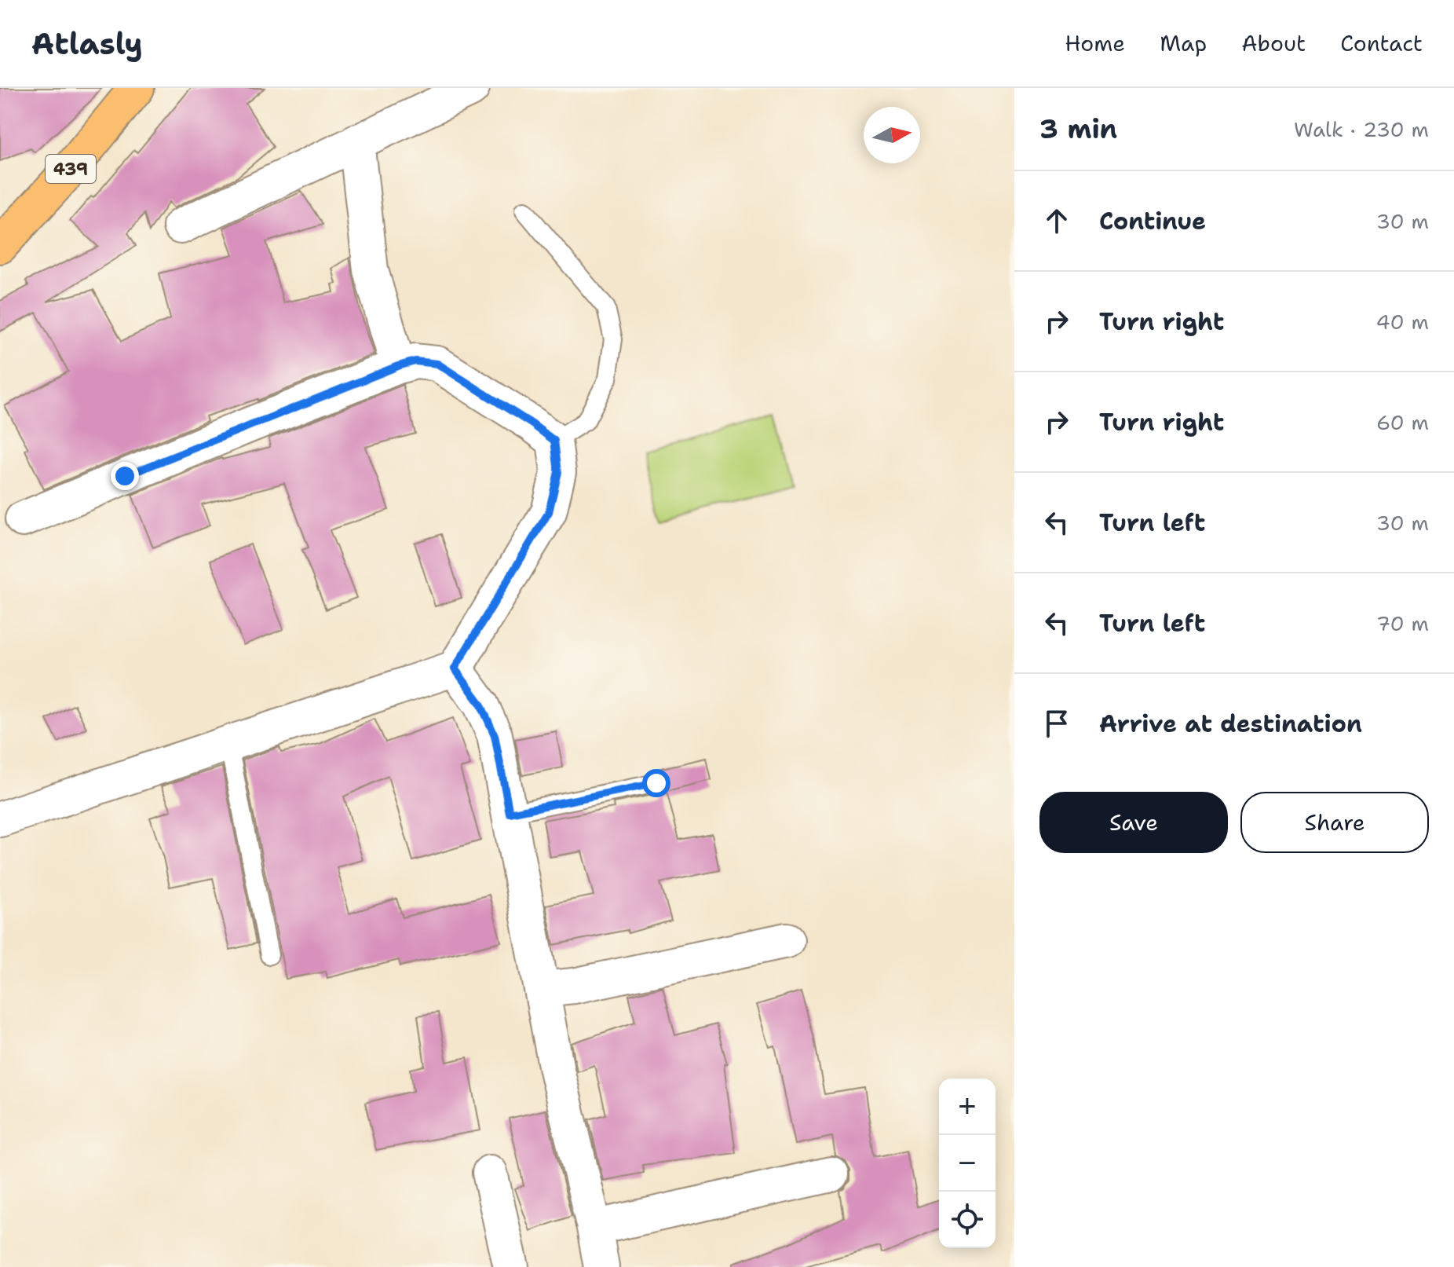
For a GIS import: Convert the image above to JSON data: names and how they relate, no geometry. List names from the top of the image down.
{
  "streets": {
    "main road": ["439"]
  },
  "north": "right",
  "page": {
    "header": "Atlasly",
    "nav": [
      "Home",
      "Map",
      "About",
      "Contact"
    ],
    "heading": ["3 min", "Walk · 230 m"],
    "list": [
      ["Continue", "30 m"],
      ["Turn right", "40 m"],
      ["Turn right", "60 m"],
      ["Turn left", "30 m"],
      ["Turn left", "70 m"],
      "Arrive at destination"
    ],
    "buttons": ["Save", "Share"],
    "map_buttons": ["+", "−"]
  }
}
